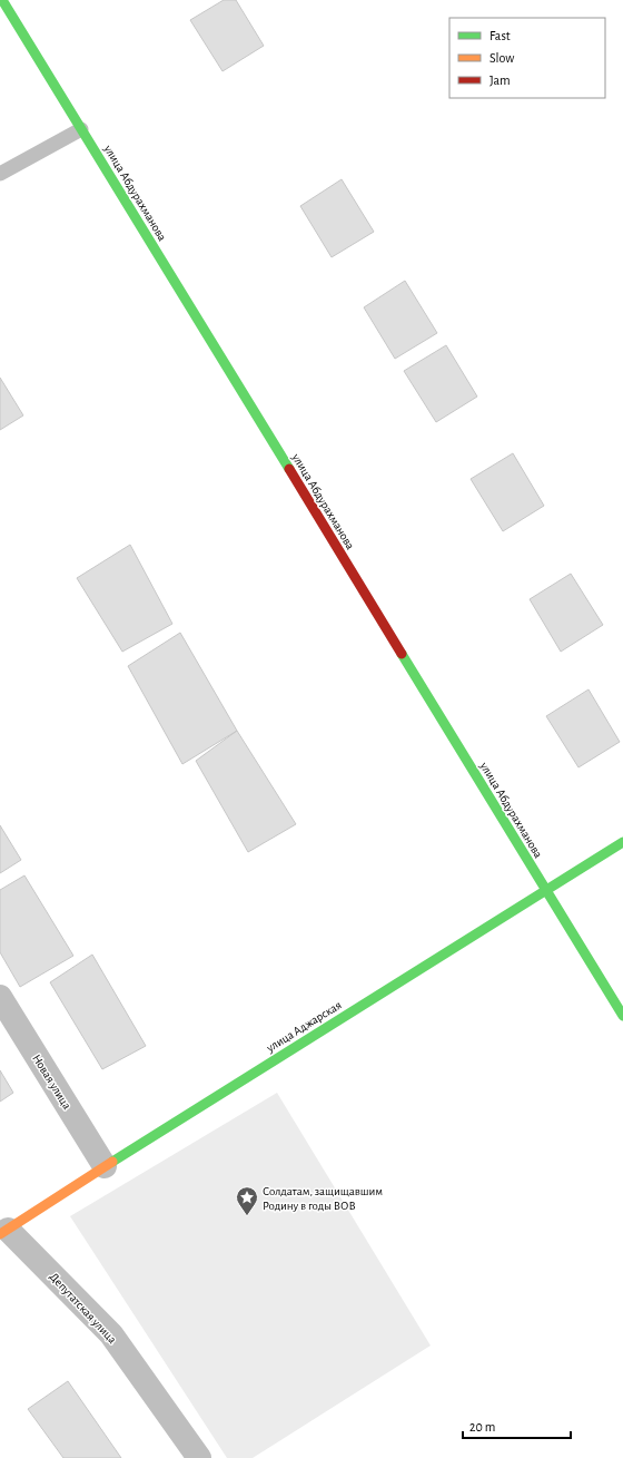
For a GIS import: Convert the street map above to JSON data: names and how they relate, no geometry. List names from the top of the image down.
{
  "streets": {
    "street": [
      "улица Абдурахманова",
      "улица Аджарская",
      "Новая улица",
      "Депутатская улица"
    ]
  },
  "crossings": [
    ["улица Абдурахманова", "улица Аджарская"],
    ["улица Аджарская", "Новая улица"],
    ["улица Аджарская", "Депутатская улица"]
  ],
  "places": {
    "place": ["Солдатам, защищавшим Родину в годы ВОВ"]
  },
  "legend": ["Fast", "Slow", "Jam"],
  "scale_bar": "20 m"
}
